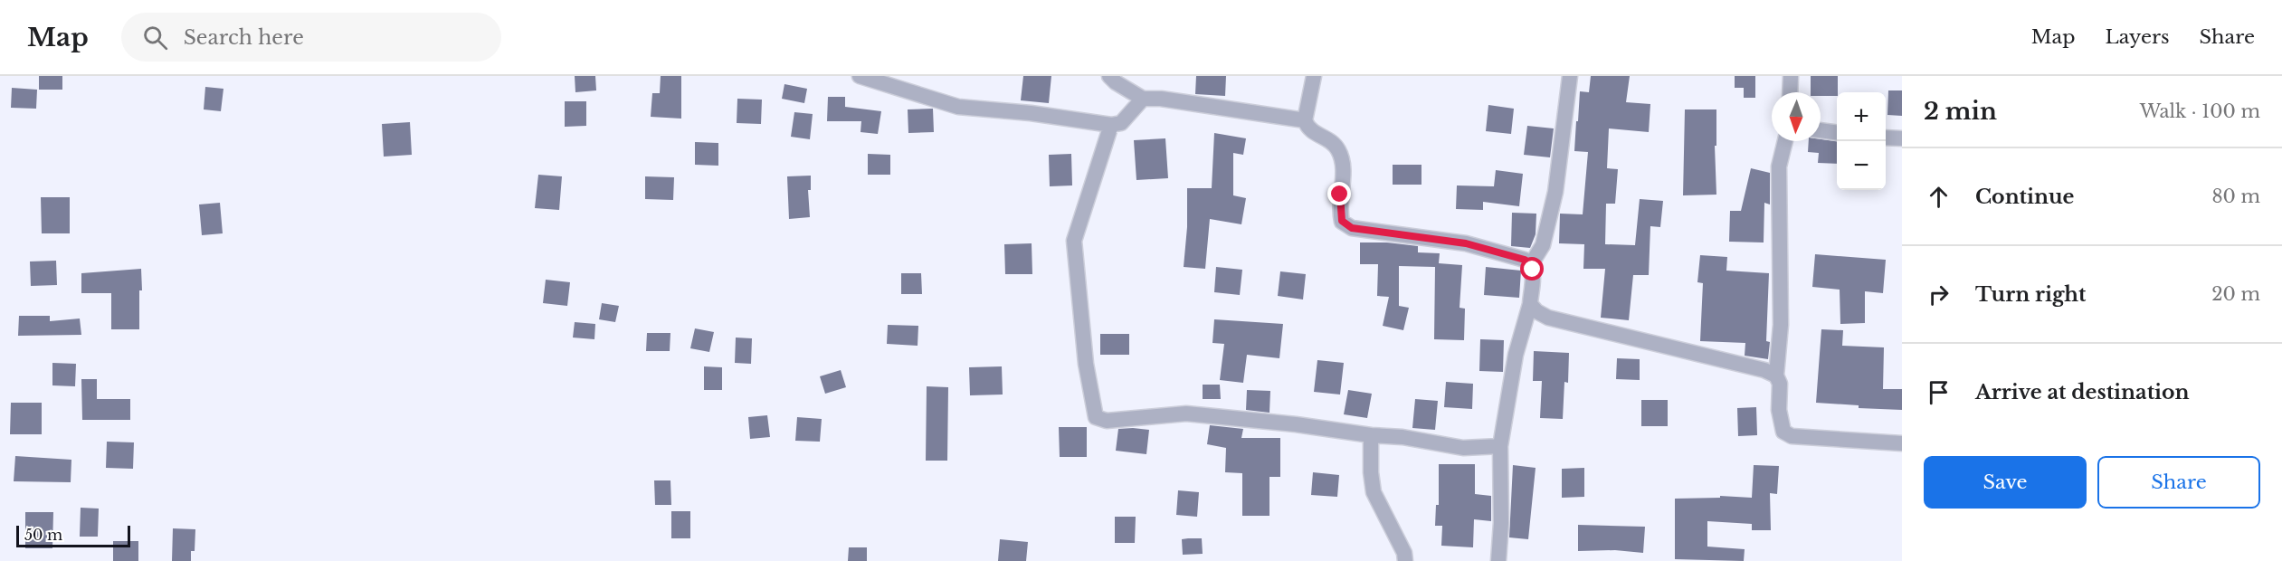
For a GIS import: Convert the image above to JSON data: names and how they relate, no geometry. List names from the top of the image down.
{
  "scale_bar": "50 m",
  "north": "bottom",
  "page": {
    "header": "Map",
    "search": "Search here",
    "nav": ["Map", "Layers", "Share"],
    "heading": ["2 min", "Walk · 100 m"],
    "map_buttons": ["+", "−"],
    "list": [
      ["Continue", "80 m"],
      ["Turn right", "20 m"],
      "Arrive at destination"
    ],
    "buttons": ["Save", "Share"],
    "scale": "50 m"
  }
}
